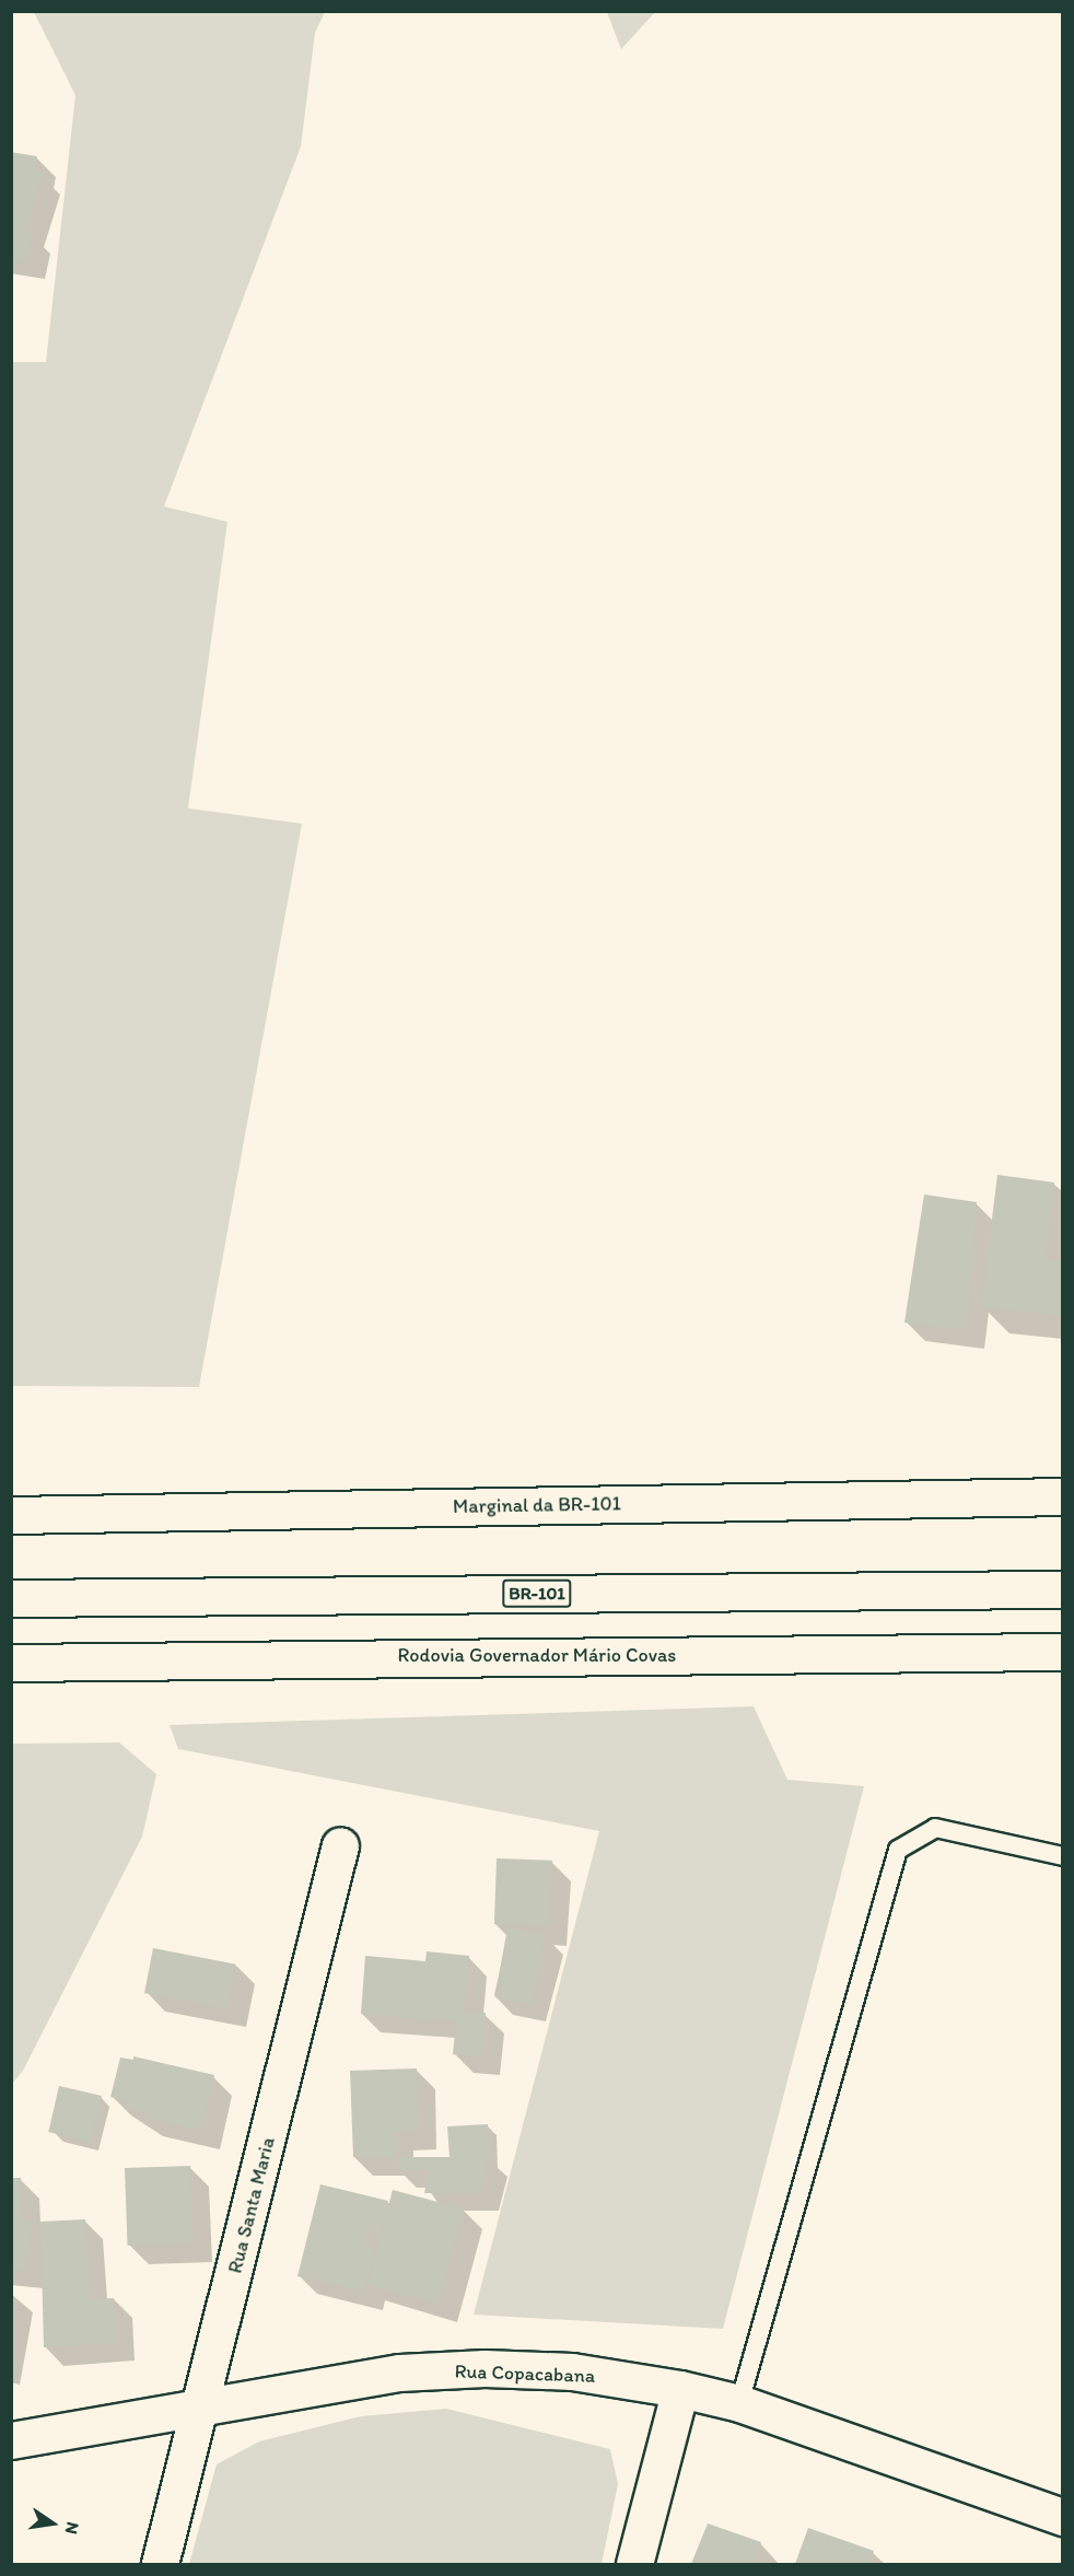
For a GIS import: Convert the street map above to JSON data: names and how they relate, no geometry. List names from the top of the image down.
{
  "streets": {
    "main road": [
      "Marginal da BR-101",
      "BR-101",
      "Rodovia Governador Mário Covas",
      "Rua Santa Maria",
      "Rua Copacabana"
    ]
  },
  "crossings": [
    ["Rua Santa Maria", "Rua Copacabana"]
  ],
  "north": "right"
}
